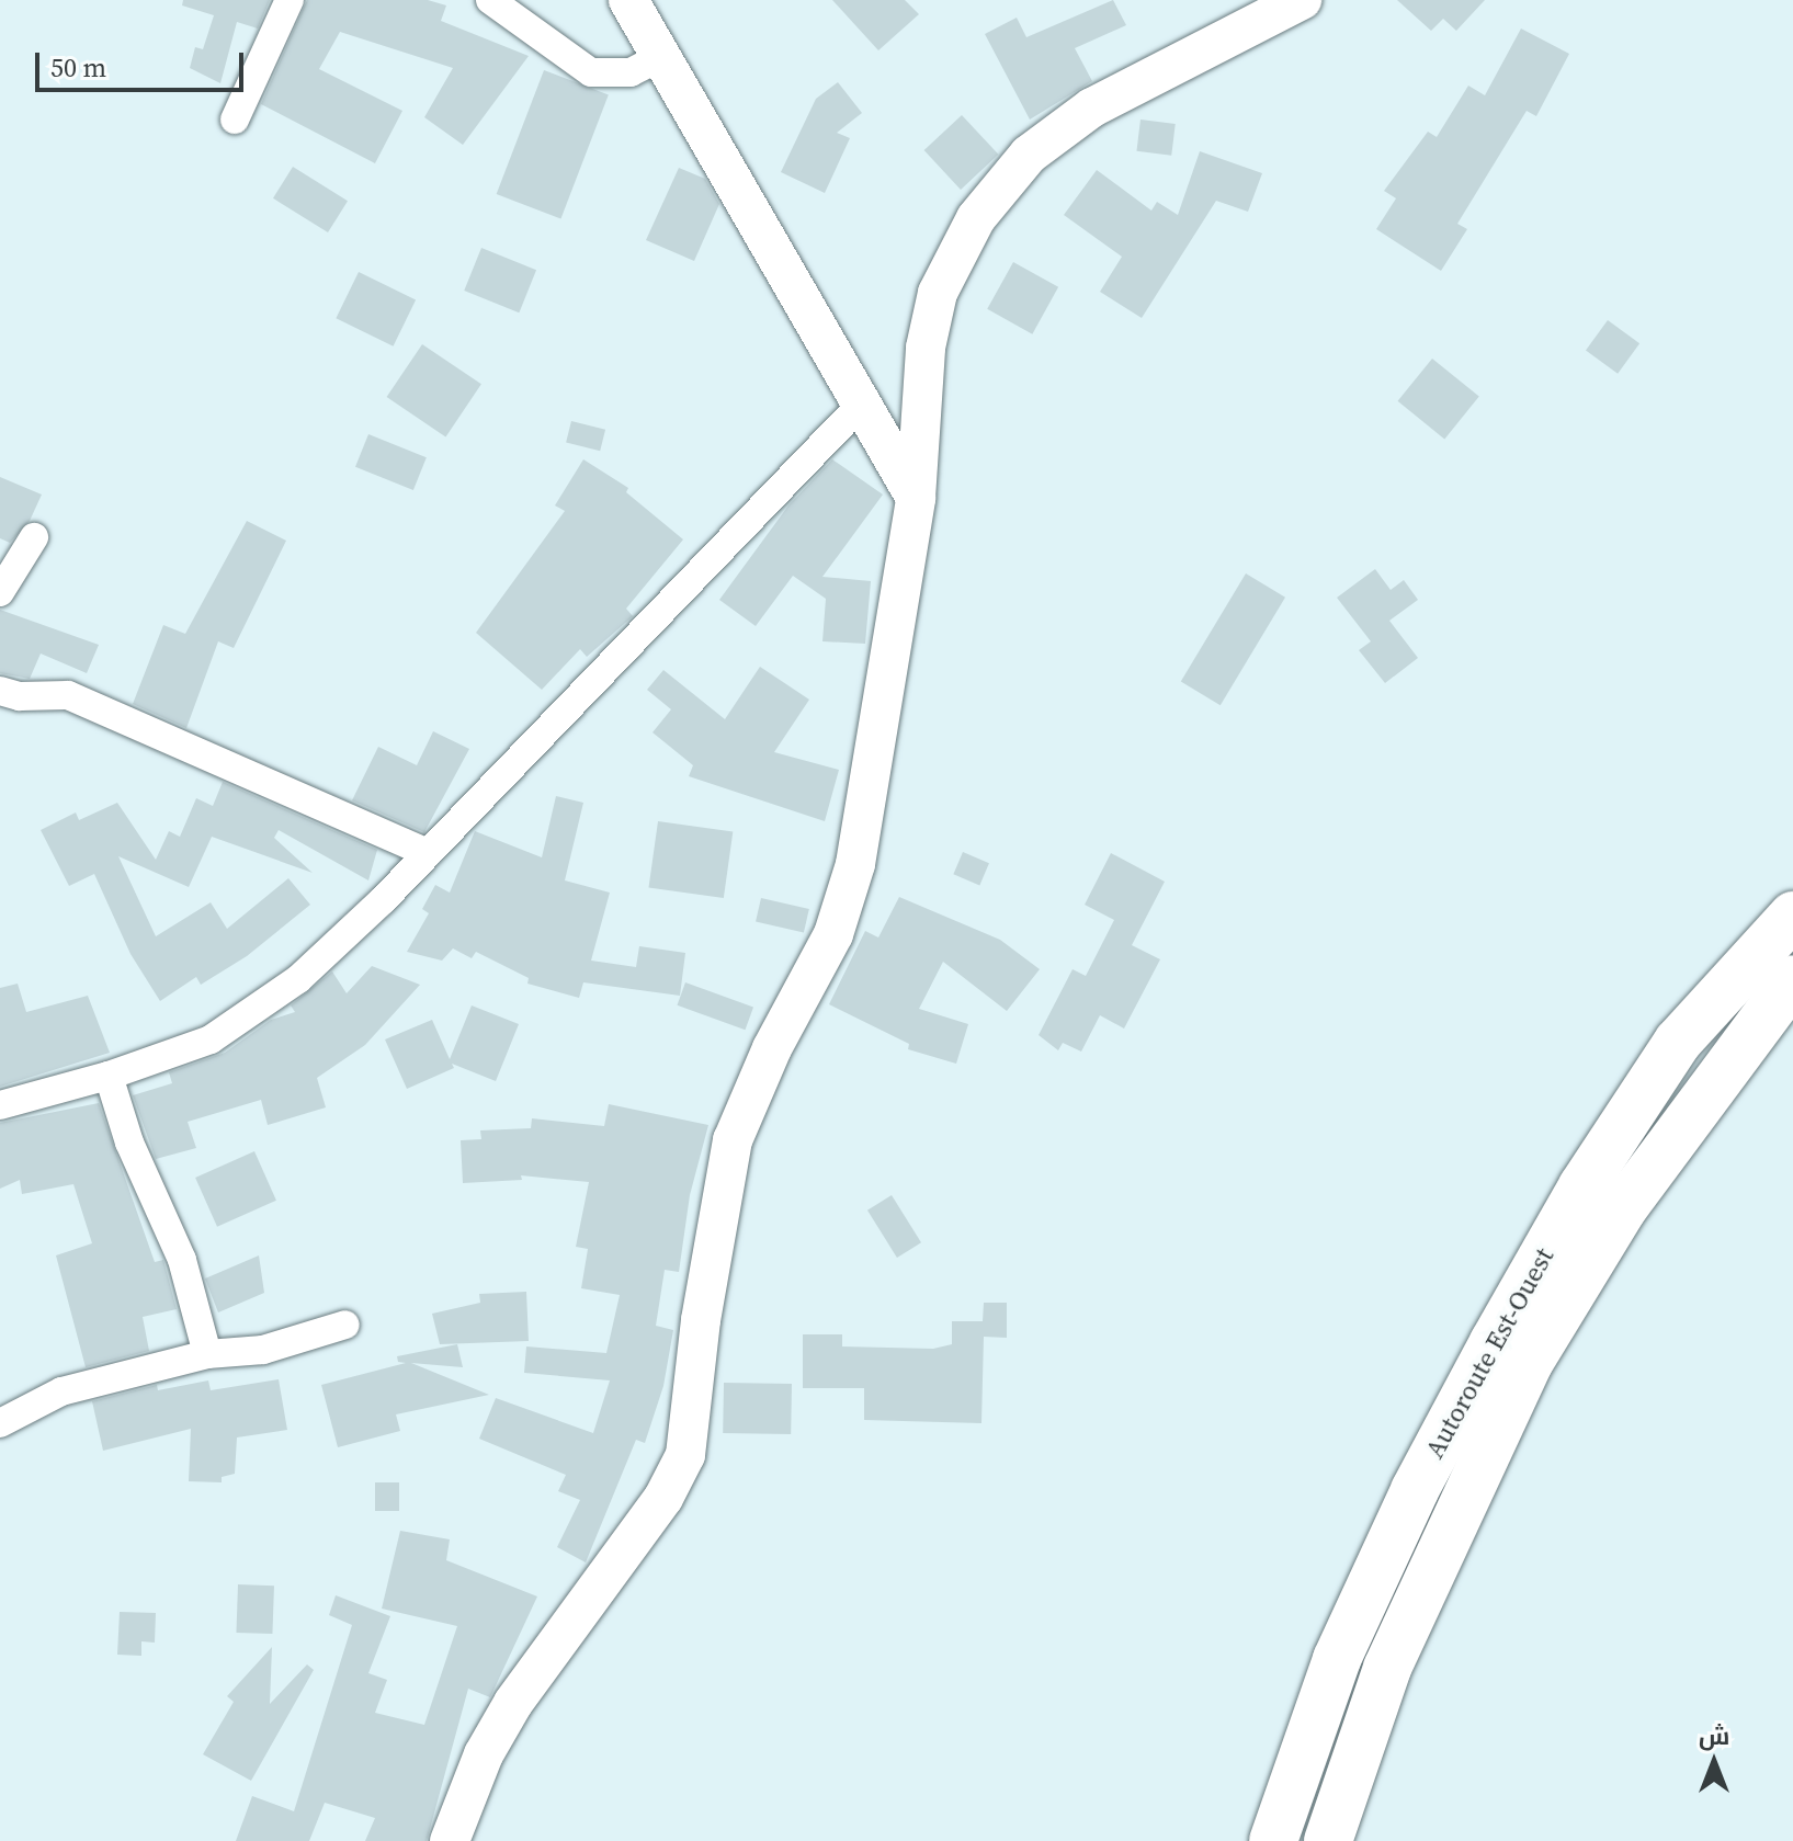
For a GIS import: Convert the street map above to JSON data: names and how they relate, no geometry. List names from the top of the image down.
{
  "streets": {
    "highway": ["Autoroute Est-Ouest"]
  },
  "scale_bar": "50 m",
  "north": "top"
}
